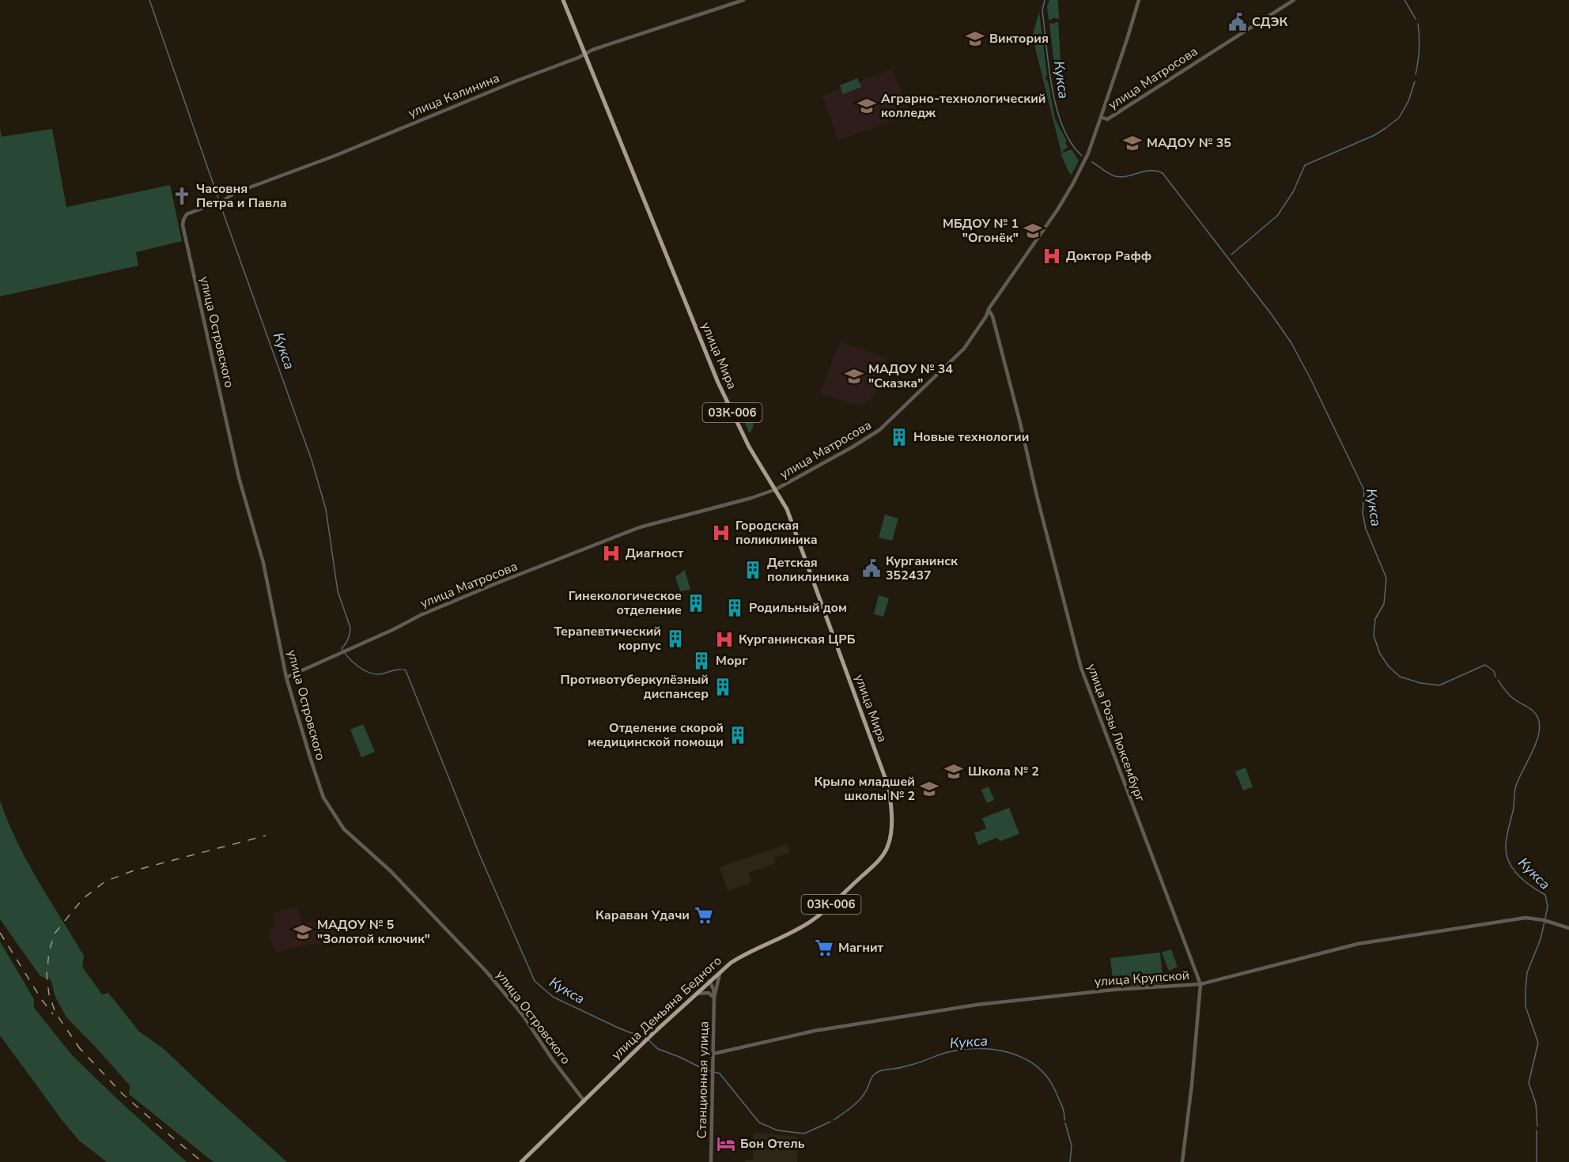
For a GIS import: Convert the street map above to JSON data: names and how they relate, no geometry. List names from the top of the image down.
{
  "streets": {
    "main road": ["улица Мира", "03К-006", "улица Демьяна Бедного"],
    "street": [
      "улица Матросова",
      "улица Калинина",
      "улица Островского",
      "улица Розы Люксембург",
      "улица Крупской",
      "Станционная улица"
    ]
  },
  "crossings": [
    ["улица Матросова", "улица Островского"],
    ["улица Матросова", "улица Мира"],
    ["улица Матросова", "улица Розы Люксембург"],
    ["улица Калинина", "улица Островского"],
    ["улица Калинина", "улица Мира"],
    ["улица Островского", "улица Демьяна Бедного"],
    ["улица Мира", "улица Демьяна Бедного"],
    ["улица Розы Люксембург", "улица Крупской"],
    ["улица Крупской", "Станционная улица"],
    ["улица Демьяна Бедного", "Станционная улица"]
  ],
  "water": ["Кукса"],
  "places": {
    "public building": ["СДЭК", "Курганинск 352437"],
    "school or university": [
      "Виктория",
      "Аграрно-технологический колледж",
      "МАДОУ № 35",
      "МБДОУ № 1 \"Огонёк\"",
      "МАДОУ № 34 \"Сказка\"",
      "Школа № 2",
      "Крыло младшей школы № 2",
      "МАДОУ № 5 \"Золотой ключик\""
    ],
    "church": ["Часовня Петра и Павла"],
    "hospital": [
      "Доктор Рафф",
      "Городская поликлиника",
      "Диагност",
      "Курганинская ЦРБ"
    ],
    "building": [
      "Новые технологии",
      "Детская поликлиника",
      "Гинекологическое отделение",
      "Родильный дом",
      "Терапевтический корпус",
      "Морг",
      "Противотуберкулёзный диспансер",
      "Отделение скорой медицинской помощи"
    ],
    "supermarket": ["Караван Удачи", "Магнит"],
    "hotel": ["Бон Отель"]
  }
}
